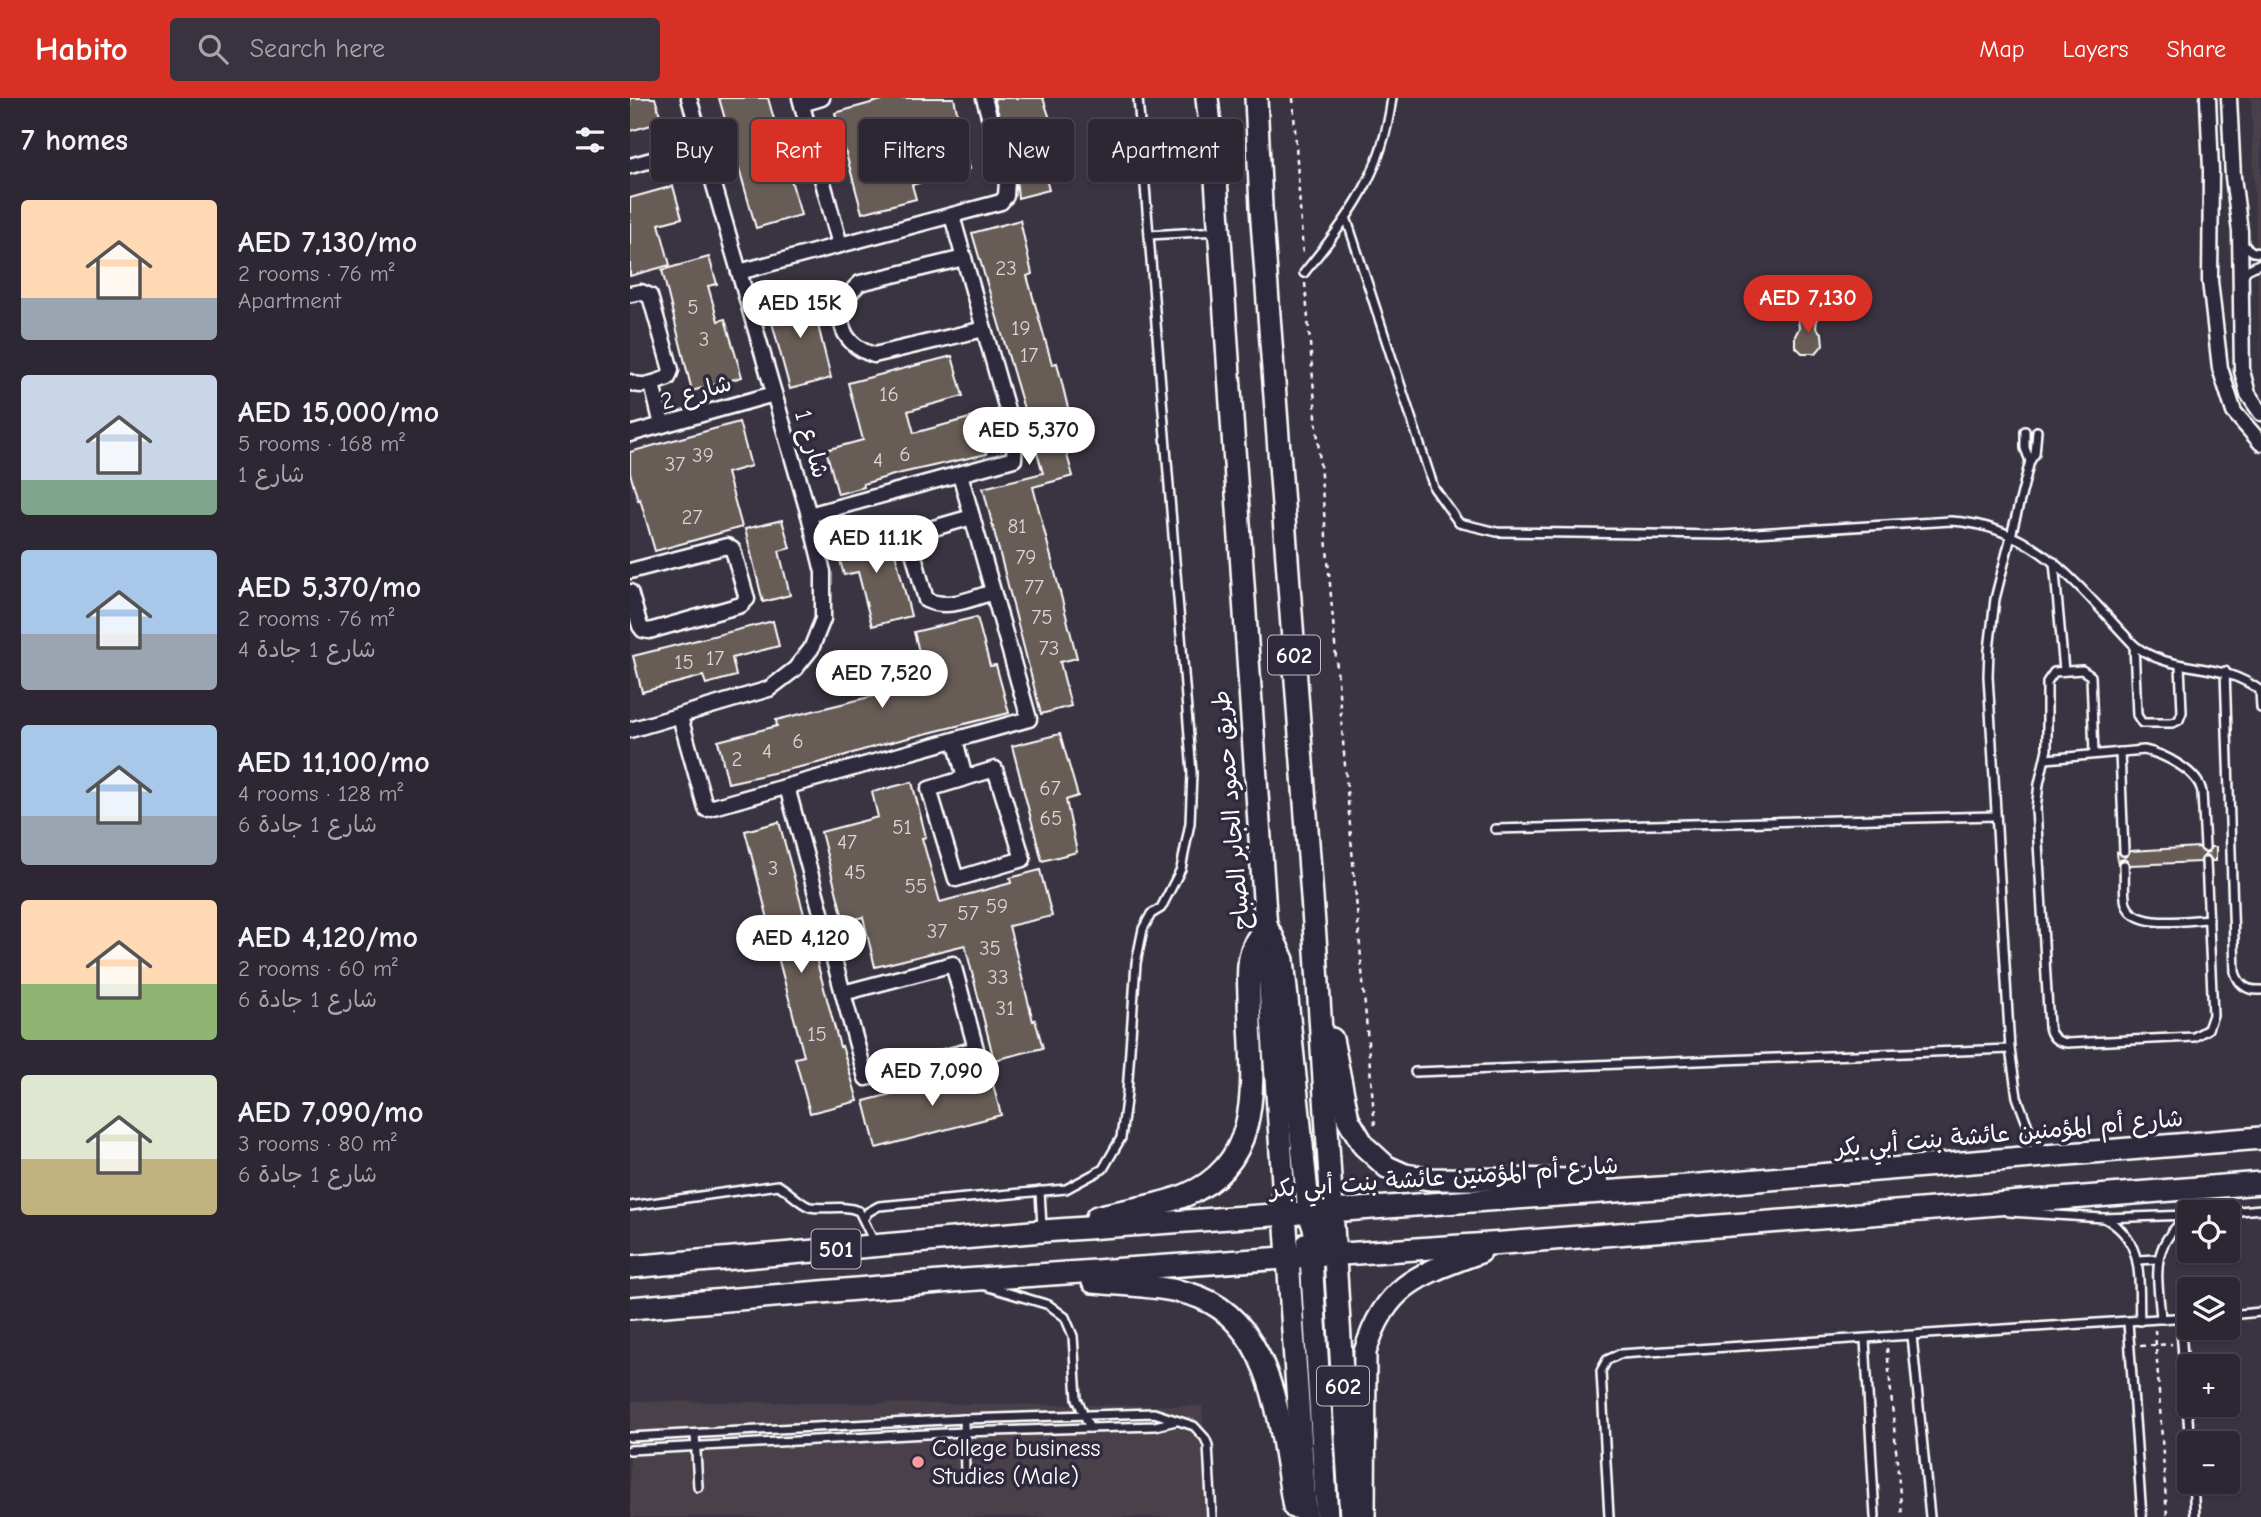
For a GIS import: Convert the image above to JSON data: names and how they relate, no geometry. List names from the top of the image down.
{
  "streets": {
    "main road": [
      "602",
      "طريق حمود الجابر الصباح",
      "شارع أم المؤمنين عائشة بنت أبي بكر",
      "501"
    ],
    "street": ["شارع 2", "شارع 1"]
  },
  "crossings": [
    ["شارع 2", "شارع 1"],
    ["602", "شارع أم المؤمنين عائشة بنت أبي بكر"],
    ["طريق حمود الجابر الصباح", "شارع أم المؤمنين عائشة بنت أبي بكر"],
    ["طريق حمود الجابر الصباح", "501"]
  ],
  "places": ["College business Studies (Male)"],
  "house_numbers": [
    "23",
    "5",
    "19",
    "3",
    "17",
    "16",
    "6",
    "39",
    "4",
    "37",
    "27",
    "81",
    "79",
    "77",
    "75",
    "73",
    "17",
    "15",
    "6",
    "4",
    "2",
    "67",
    "65",
    "51",
    "47",
    "3",
    "45",
    "55",
    "59",
    "57",
    "37",
    "35",
    "33",
    "31",
    "15"
  ],
  "page": {
    "header": "Habito",
    "search": "Search here",
    "nav": ["Map", "Layers", "Share"],
    "heading": "7 homes",
    "chip": [
      "Buy",
      "Rent",
      "Filters",
      "New",
      "Apartment"
    ],
    "list": [
      {
        "name": "AED 7,130/mo",
        "note": "2 rooms · 76 m² · Apartment"
      },
      {
        "name": "AED 15,000/mo",
        "note": "5 rooms · 168 m² · شارع 1"
      },
      {
        "name": "AED 5,370/mo",
        "note": "2 rooms · 76 m² · شارع 1 جادة 4"
      },
      {
        "name": "AED 11,100/mo",
        "note": "4 rooms · 128 m² · شارع 1 جادة 6"
      },
      {
        "name": "AED 4,120/mo",
        "note": "2 rooms · 60 m² · شارع 1 جادة 6"
      },
      {
        "name": "AED 7,090/mo",
        "note": "3 rooms · 80 m² · شارع 1 جادة 6"
      }
    ],
    "price": [
      "AED 7,130",
      "AED 15K",
      "AED 5,370",
      "AED 11.1K",
      "AED 7,520",
      "AED 4,120",
      "AED 7,090"
    ],
    "map_buttons": ["+", "−"]
  }
}
